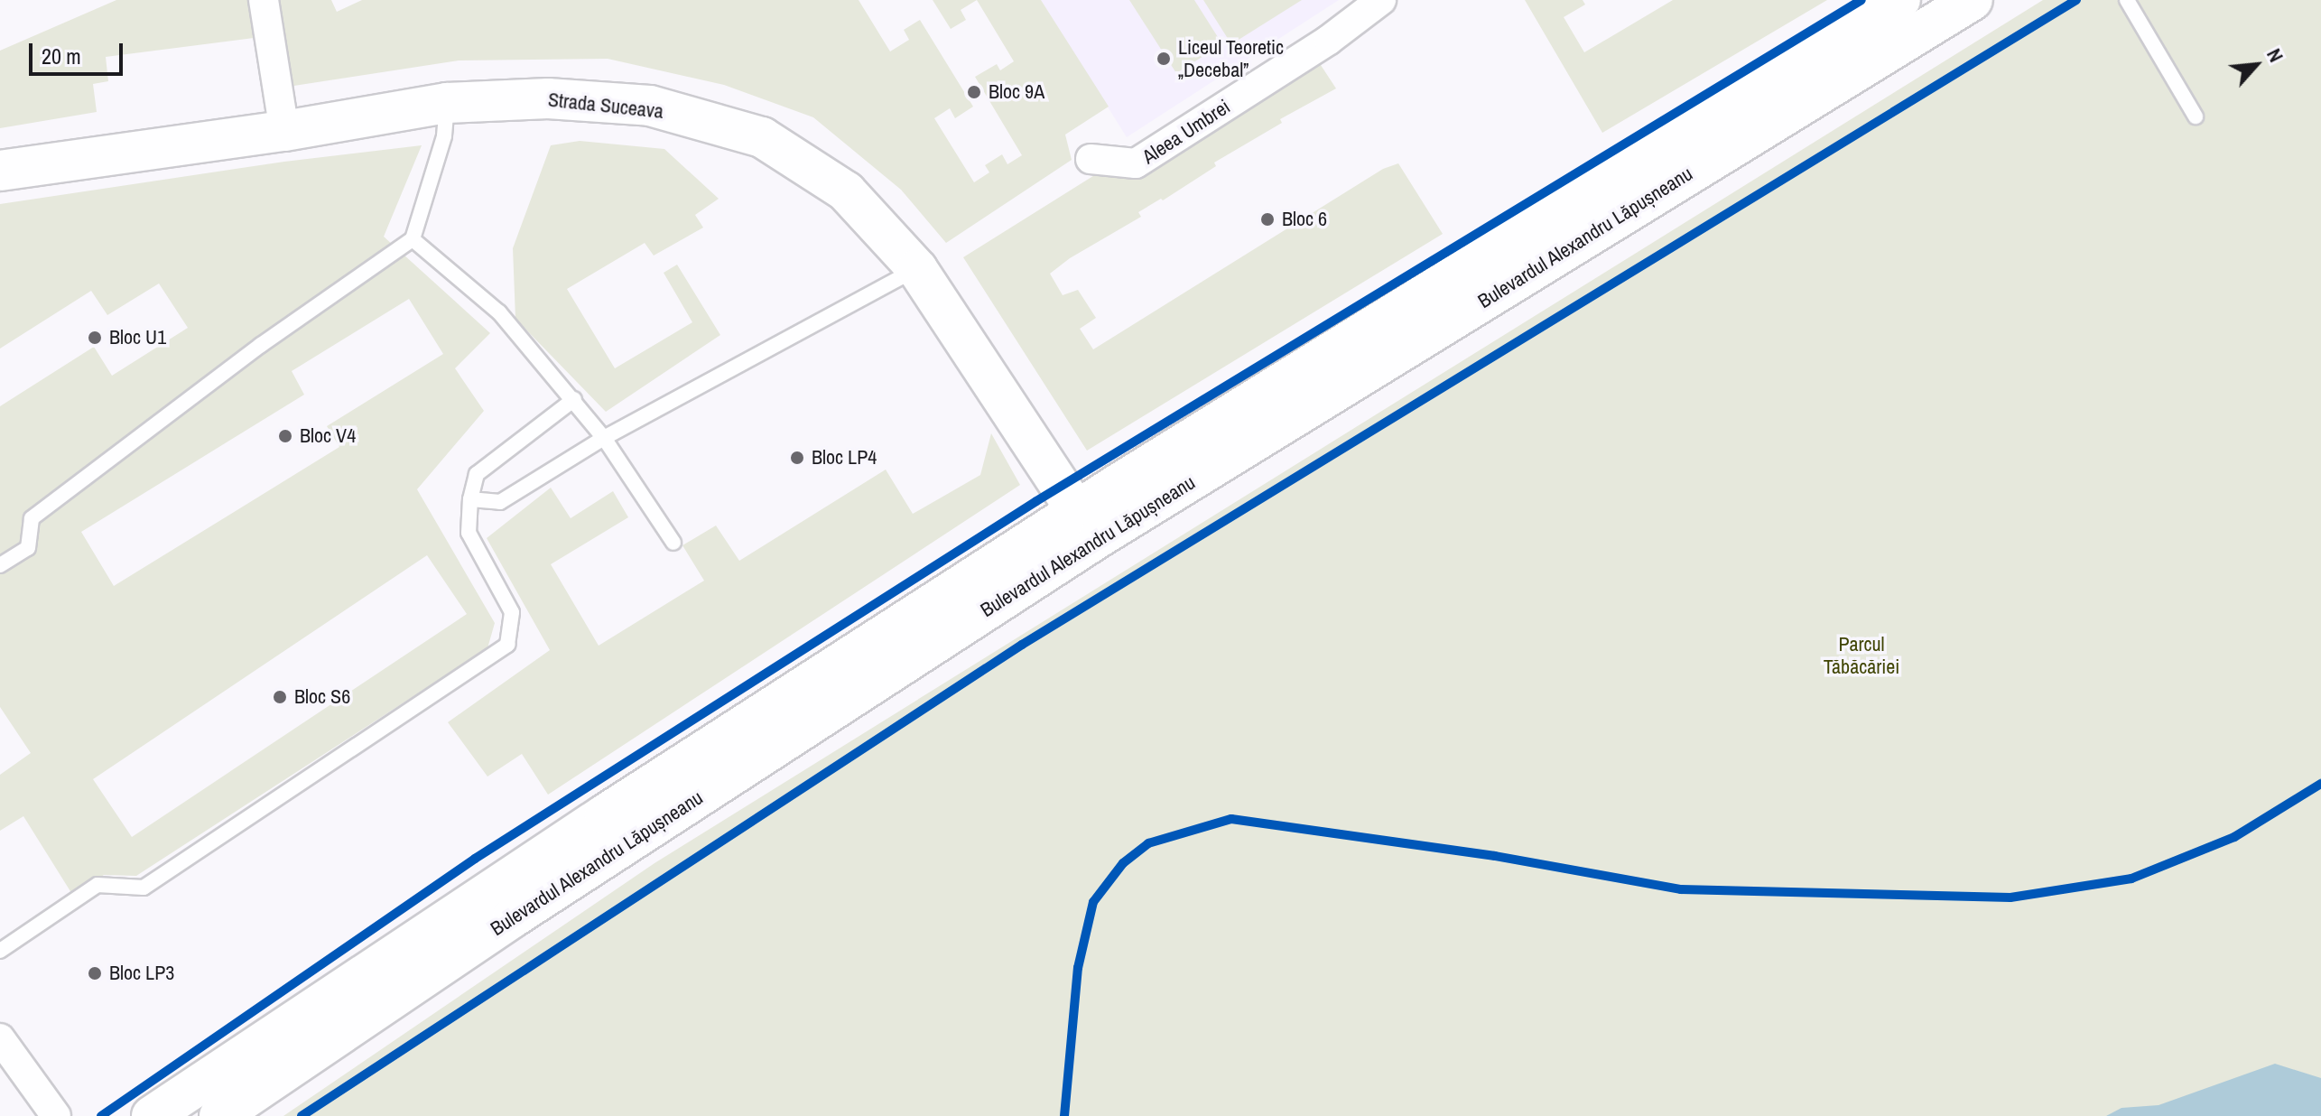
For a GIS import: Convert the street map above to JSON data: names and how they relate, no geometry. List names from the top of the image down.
{
  "streets": {
    "main road": ["Strada Suceava", "Bulevardul Alexandru Lăpușneanu"],
    "street": ["Aleea Umbrei"]
  },
  "crossings": [
    ["Strada Suceava", "Bulevardul Alexandru Lăpușneanu"]
  ],
  "parks": ["Parcul Tăbăcăriei"],
  "places": [
    "Liceul Teoretic „Decebal”",
    "Bloc 9A",
    "Bloc 6",
    "Bloc U1",
    "Bloc V4",
    "Bloc LP4",
    "Bloc S6",
    "Bloc LP3"
  ],
  "scale_bar": "20 m",
  "north": "top right"
}
